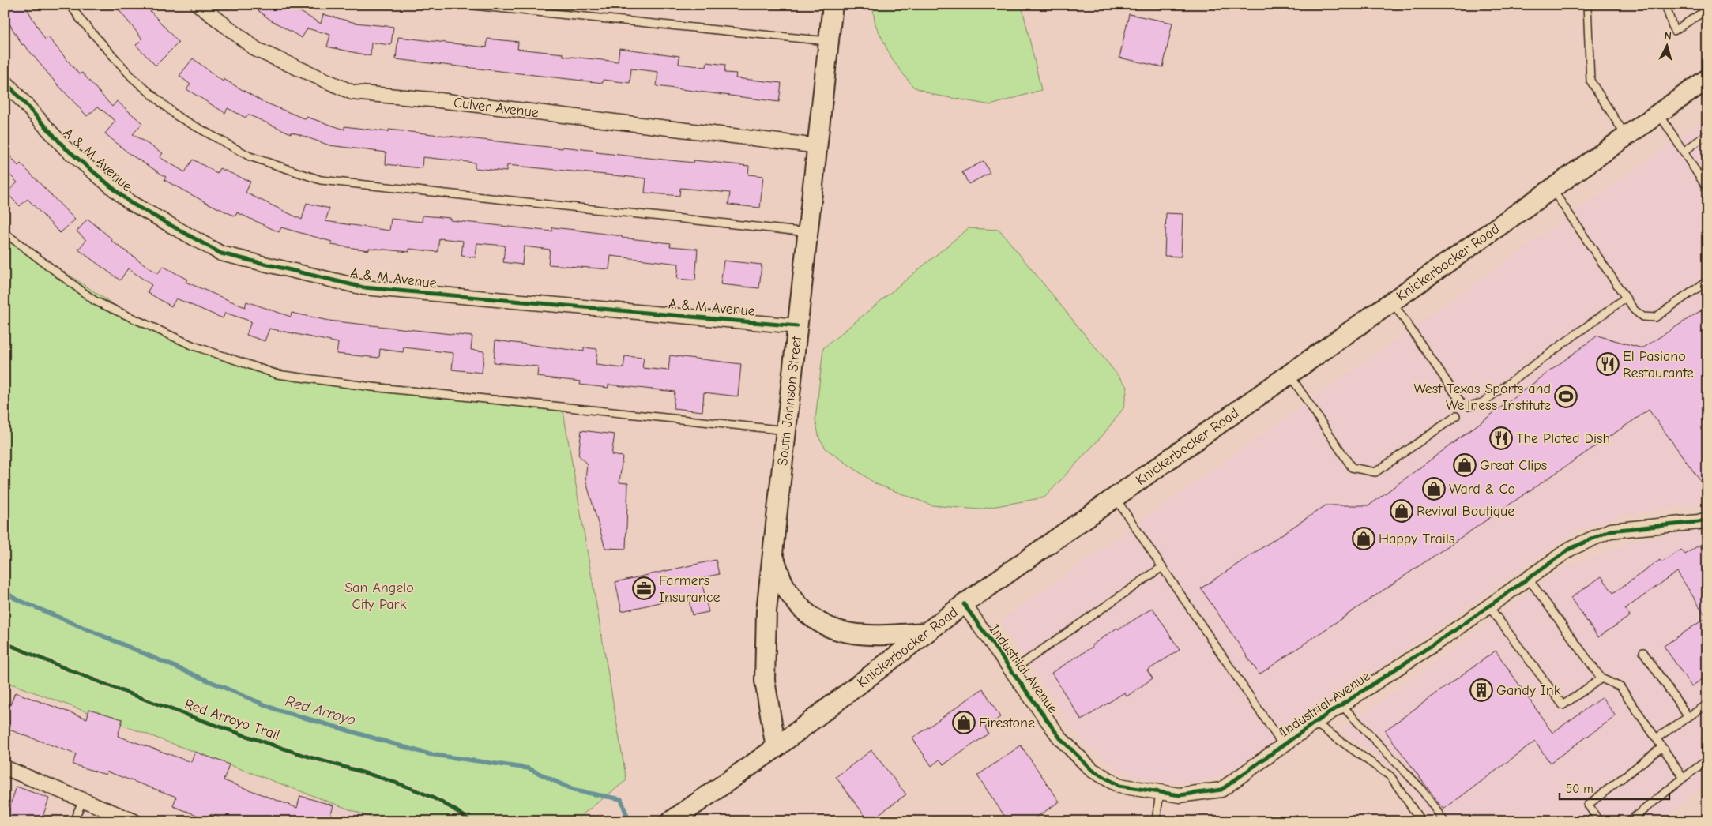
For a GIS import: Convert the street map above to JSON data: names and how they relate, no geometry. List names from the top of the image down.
{
  "streets": {
    "main road": ["Knickerbocker Road", "South Johnson Street"],
    "street": ["Culver Avenue", "A & M Avenue", "Industrial Avenue"],
    "cycle path": ["Red Arroyo Trail"]
  },
  "crossings": [
    ["Culver Avenue", "South Johnson Street"],
    ["A & M Avenue", "South Johnson Street"],
    ["Knickerbocker Road", "South Johnson Street"],
    ["Knickerbocker Road", "Industrial Avenue"]
  ],
  "water": ["Red Arroyo"],
  "parks": ["San Angelo City Park"],
  "places": {
    "restaurant": ["El Pasiano Restaurante", "The Plated Dish"],
    "sports": ["West Texas Sports and Wellness Institute"],
    "shop": [
      "Great Clips",
      "Ward & Co",
      "Revival Boutique",
      "Happy Trails",
      "Firestone"
    ],
    "office": ["Farmers Insurance"],
    "building": ["Gandy Ink"]
  },
  "scale_bar": "50 m",
  "north": "top"
}
